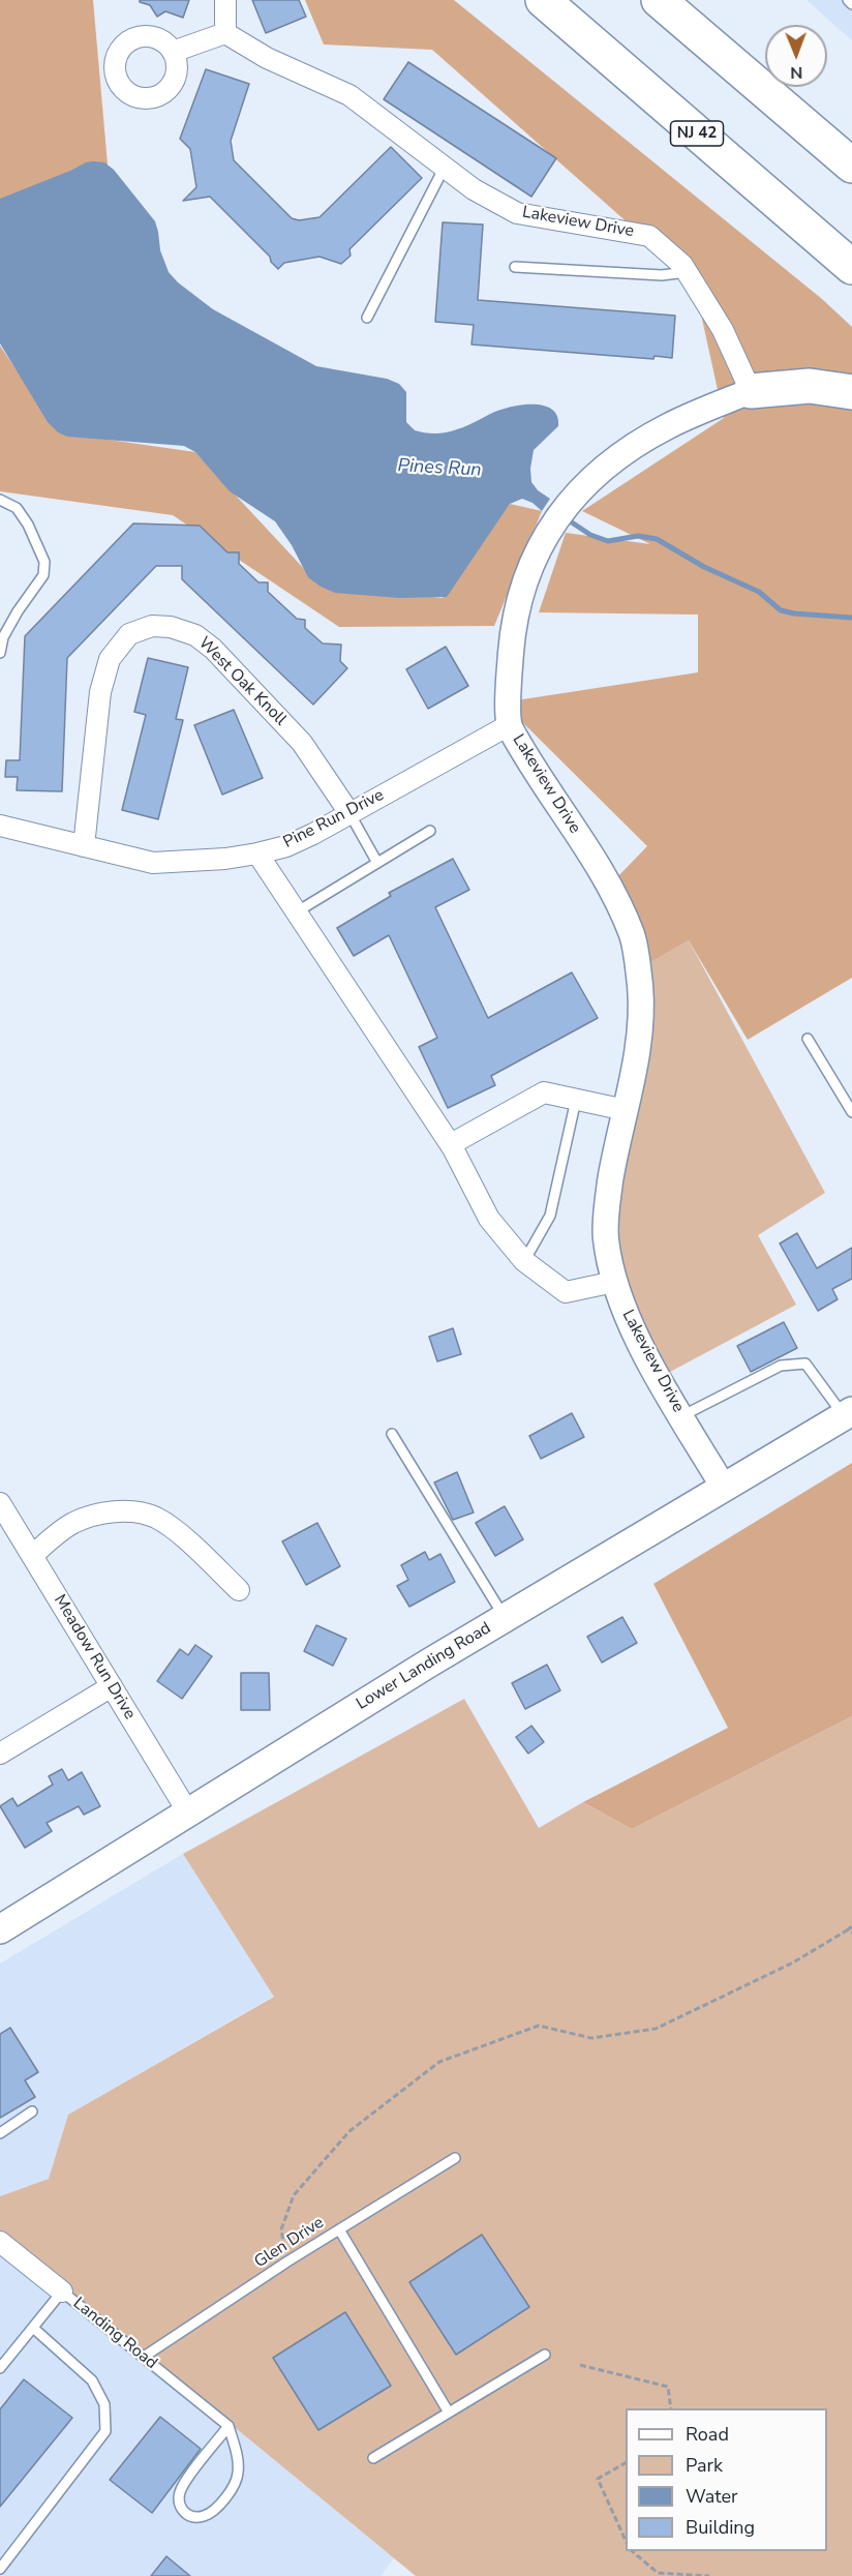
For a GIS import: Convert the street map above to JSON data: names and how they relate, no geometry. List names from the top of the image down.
{
  "streets": {
    "highway": ["NJ 42"],
    "main road": ["Lower Landing Road"],
    "street": [
      "Lakeview Drive",
      "West Oak Knoll",
      "Pine Run Drive",
      "Meadow Run Drive",
      "Landing Road"
    ],
    "lane": ["Glen Drive"]
  },
  "crossings": [
    ["Lakeview Drive", "Pine Run Drive"],
    ["Lakeview Drive", "Lower Landing Road"],
    ["West Oak Knoll", "Pine Run Drive"],
    ["Meadow Run Drive", "Lower Landing Road"],
    ["Glen Drive", "Landing Road"]
  ],
  "water": ["Pines Run"],
  "legend": [
    "Road",
    "Park",
    "Water",
    "Building"
  ],
  "north": "bottom"
}
